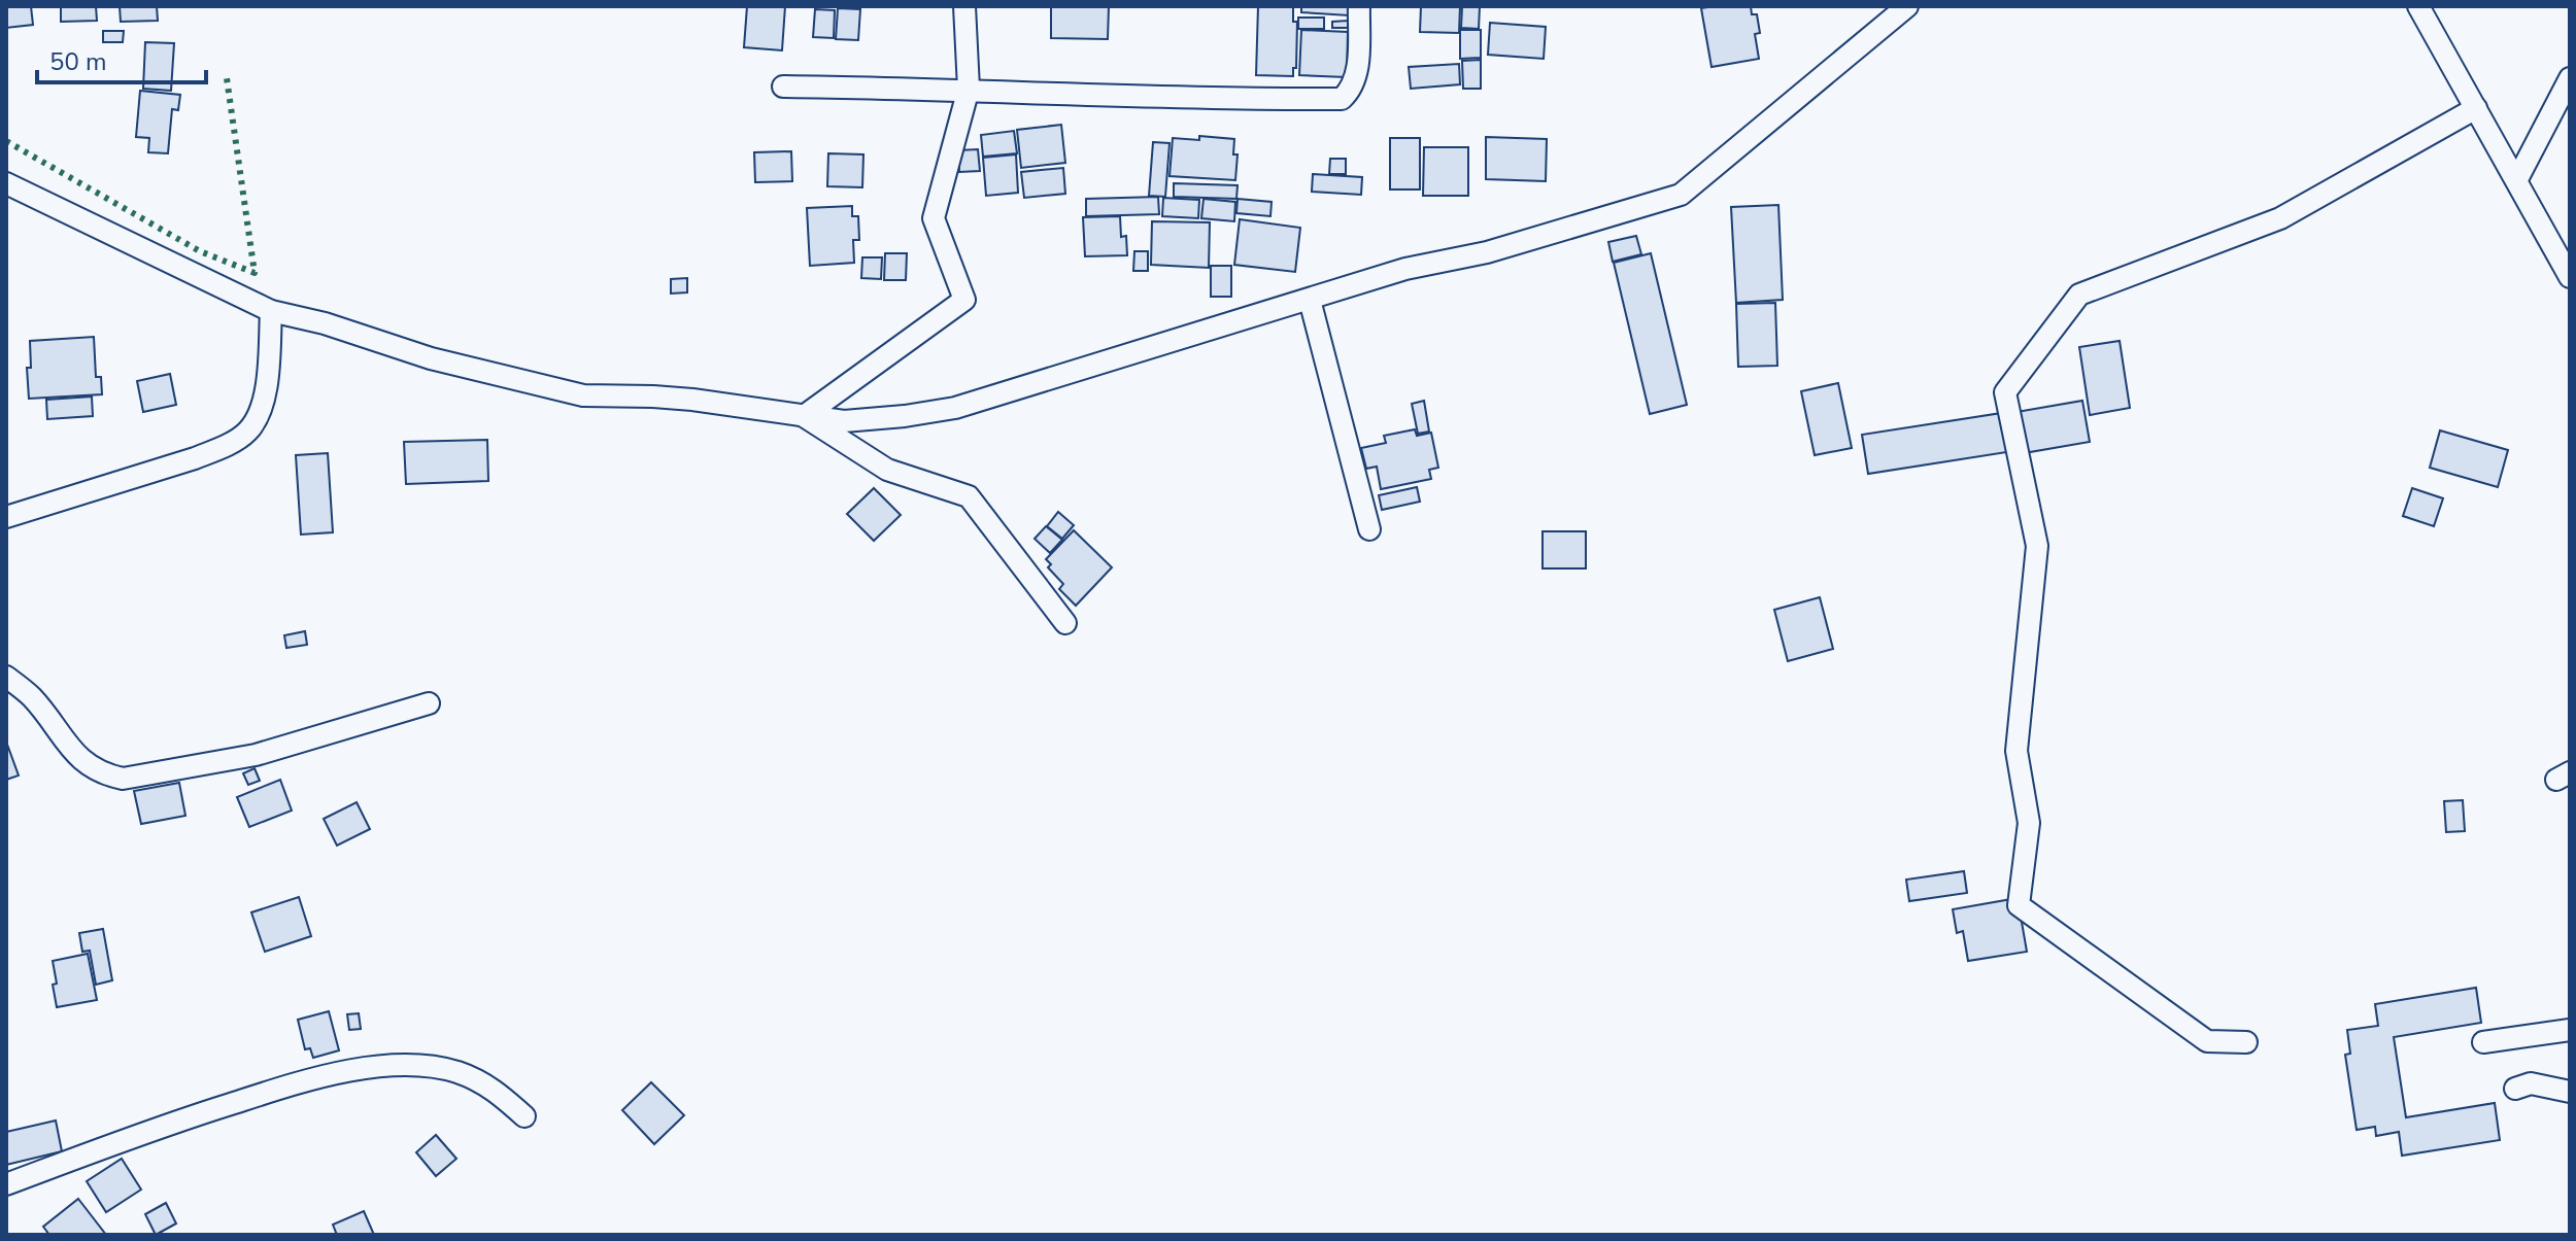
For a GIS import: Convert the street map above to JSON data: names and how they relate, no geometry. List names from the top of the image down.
{
  "scale_bar": "50 m"
}
